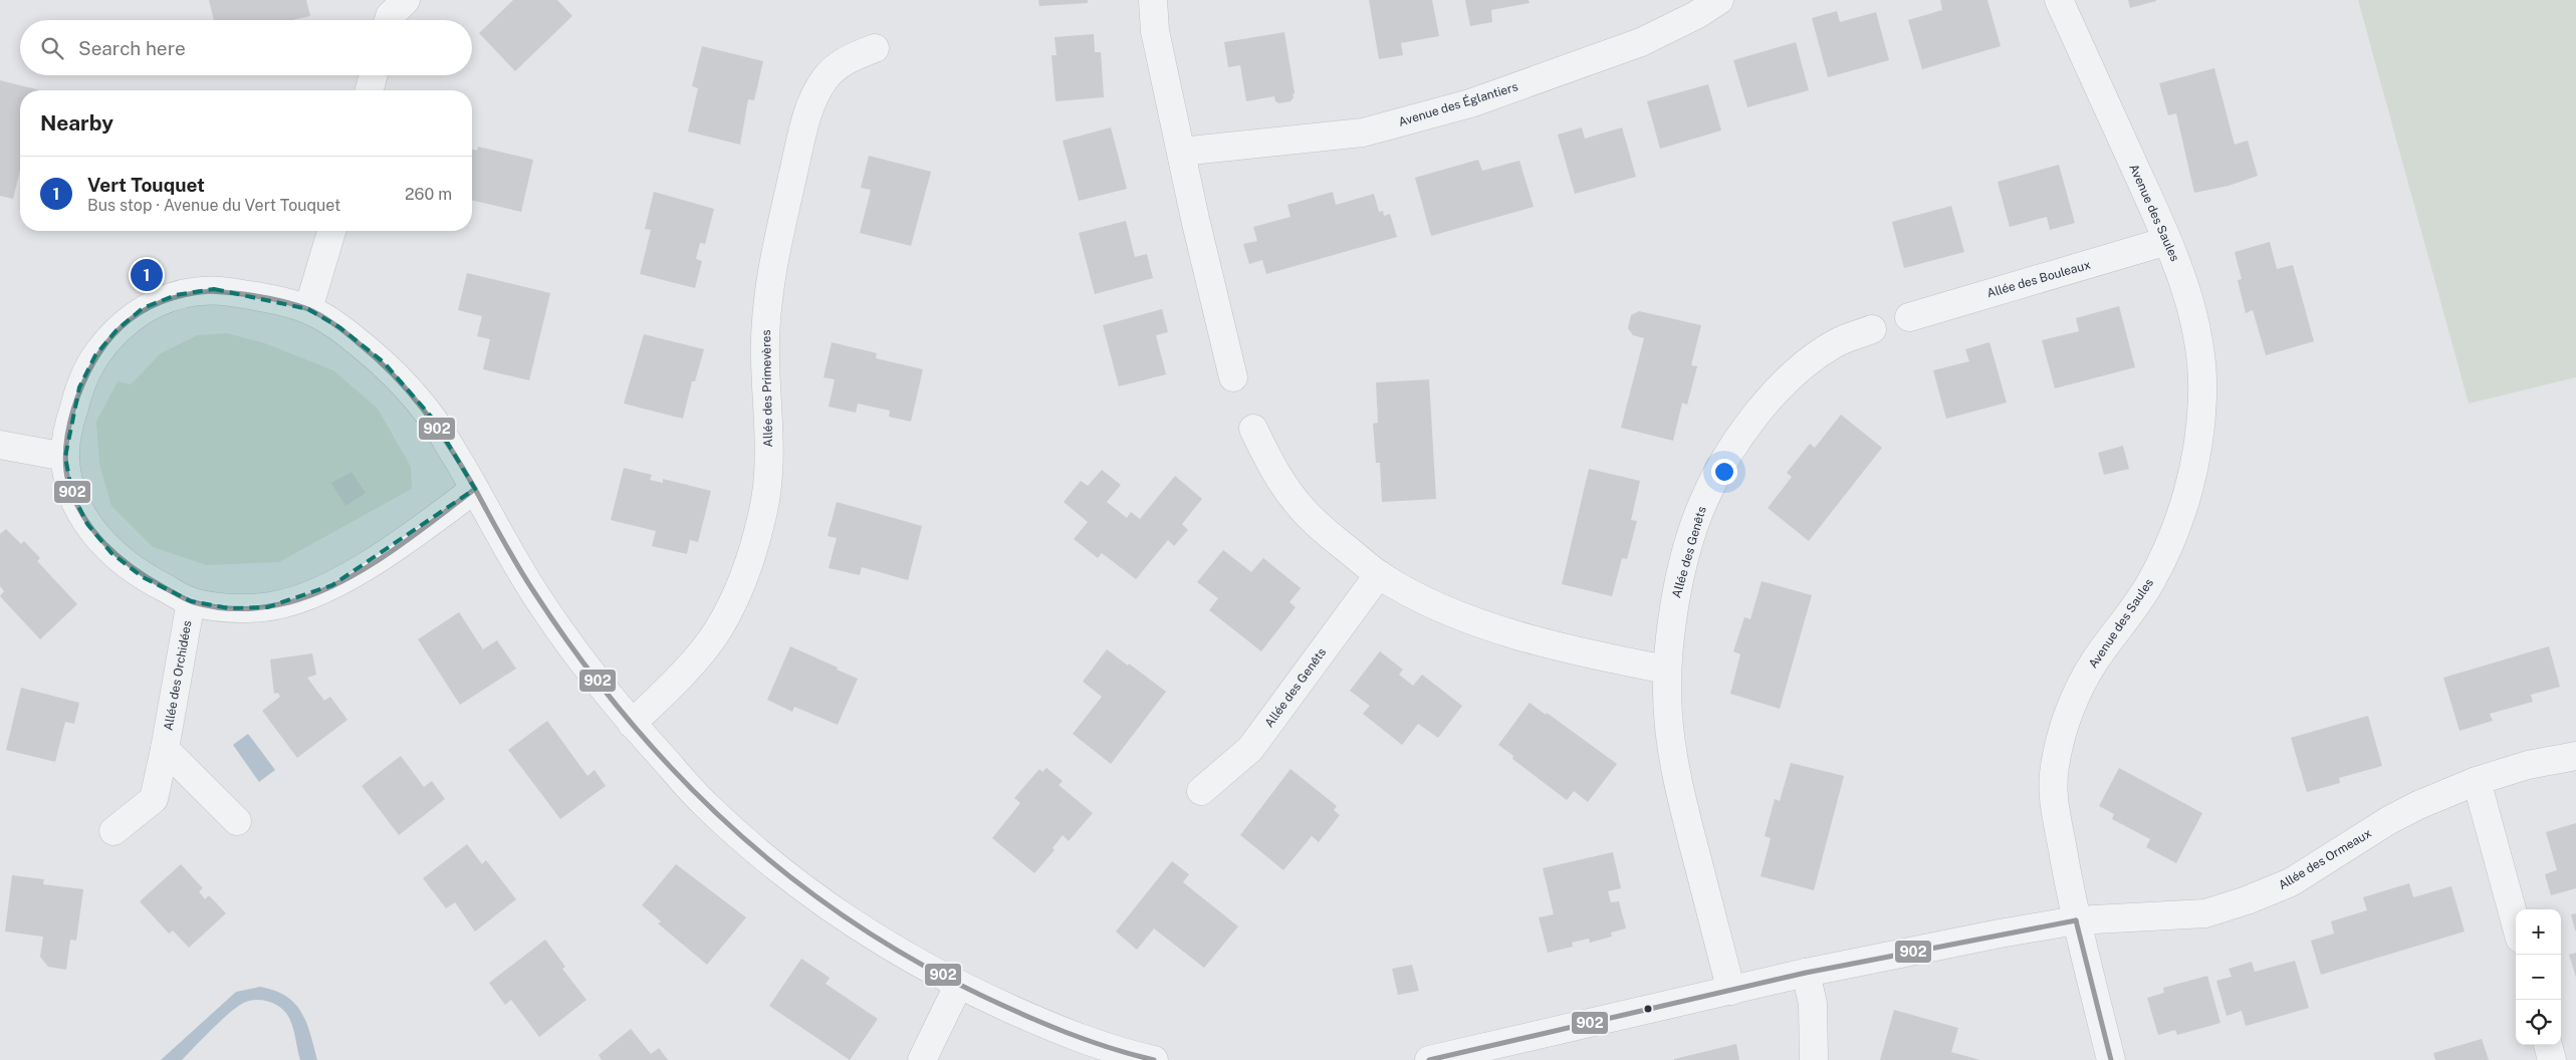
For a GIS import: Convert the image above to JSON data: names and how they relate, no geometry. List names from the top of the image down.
{
  "streets": {
    "street": [
      "Avenue des Églantiers",
      "Avenue des Saules",
      "Allée des Bouleaux",
      "Allée des Primevères",
      "Allée des Genêts",
      "Allée des Orchidées",
      "Allée des Ormeaux"
    ]
  },
  "crossings": [
    ["Avenue des Saules", "Allée des Bouleaux"],
    ["Avenue des Saules", "Allée des Ormeaux"],
    ["Allée des Genêts", "Allée des Ormeaux"]
  ],
  "lines": ["transit line 902"],
  "page": {
    "search": "Search here",
    "heading": "Nearby",
    "list": [
      {
        "mark": "1",
        "name": "Vert Touquet",
        "note": "Bus stop · Avenue du Vert Touquet",
        "value": "260 m"
      }
    ],
    "pins": "1",
    "map_buttons": ["+", "−"]
  }
}
